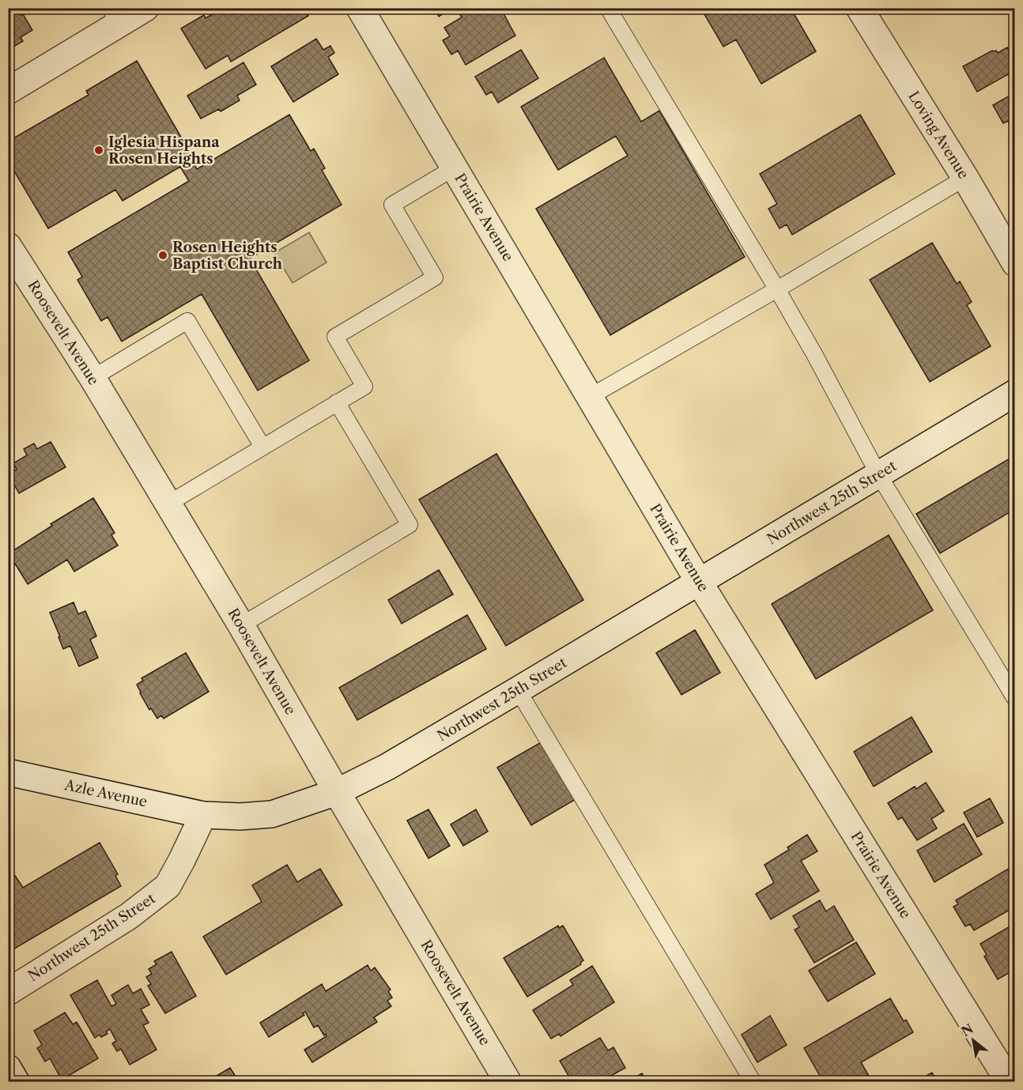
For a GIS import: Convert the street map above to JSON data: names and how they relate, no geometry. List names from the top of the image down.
{
  "streets": {
    "street": [
      "Loving Avenue",
      "Prairie Avenue",
      "Roosevelt Avenue",
      "Northwest 25th Street",
      "Azle Avenue"
    ]
  },
  "crossings": [
    ["Prairie Avenue", "Northwest 25th Street"],
    ["Roosevelt Avenue", "Northwest 25th Street"],
    ["Northwest 25th Street", "Azle Avenue"]
  ],
  "places": ["Iglesia Hispana Rosen Heights", "Rosen Heights Baptist Church"],
  "north": "top left"
}
